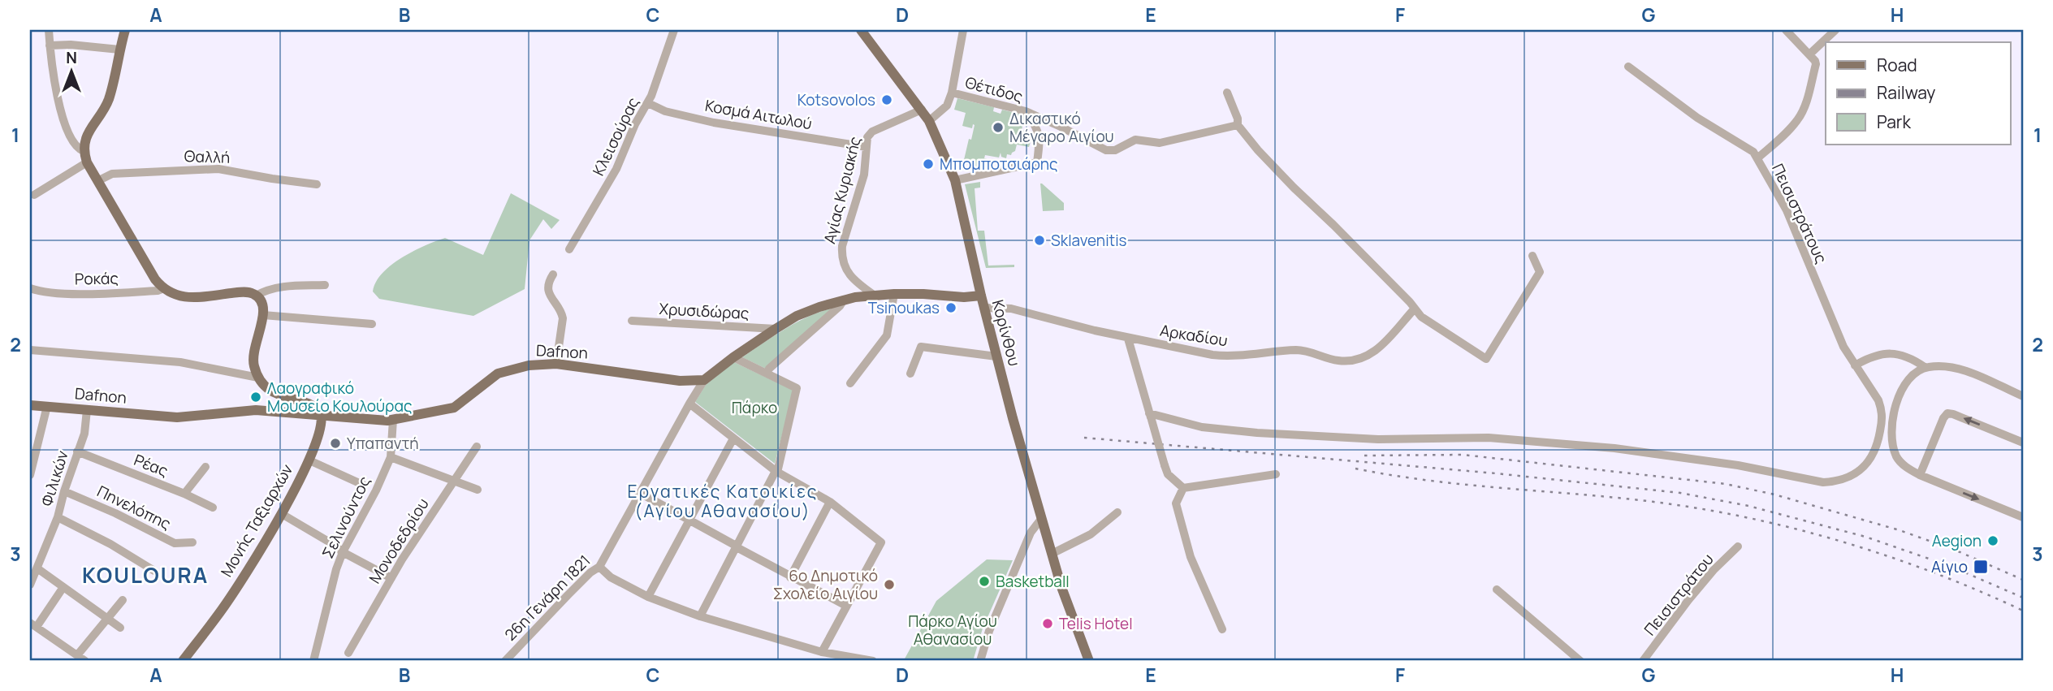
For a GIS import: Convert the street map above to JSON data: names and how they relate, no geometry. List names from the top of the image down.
{
  "streets": {
    "main road": ["Κορίνθου", "Dafnon", "Μονής Ταξιαρχών"],
    "street": [
      "Θέτιδος",
      "Κοσμά Αιτωλού",
      "Κλεισούρας",
      "Θαλλή",
      "Αγίας Κυριακής",
      "Πεισιστράτους",
      "Ροκάς",
      "Χρυσιδώρας",
      "Αρκαδίου",
      "Ρέας",
      "Φιλικών",
      "Πηνελόπης",
      "Σελινούντος",
      "Μονοδεδρίου",
      "Πεισιστράτου",
      "26η Γενάρη 1821"
    ]
  },
  "crossings": [
    ["Κοσμά Αιτωλού", "Κλεισούρας"],
    ["Κοσμά Αιτωλού", "Αγίας Κυριακής"],
    ["Αγίας Κυριακής", "Κορίνθου"],
    ["Κορίνθου", "Αρκαδίου"],
    ["Dafnon", "Φιλικών"],
    ["Dafnon", "Σελινούντος"],
    ["Dafnon", "Μονής Ταξιαρχών"],
    ["Dafnon", "26η Γενάρη 1821"],
    ["Ρέας", "Φιλικών"],
    ["Φιλικών", "Πηνελόπης"]
  ],
  "districts": ["Εργατικές Κατοικίες (Αγίου Αθανασίου)", "KOULOURA"],
  "parks": ["Πάρκο", "Πάρκο Αγίου Αθανασίου"],
  "places": {
    "other": [
      "Kotsovolos",
      "Δικαστικό Μέγαρο Αιγίου",
      "Μπομποτσιάρης",
      "Sklavenitis",
      "Tsinoukas",
      "Λαογραφικό Μουσείο Κουλούρας",
      "Υπαπαντή",
      "Aegion",
      "Basketball",
      "6ο Δημοτικό Σχολείο Αιγίου",
      "Telis Hotel"
    ],
    "transit": ["Αίγιο"]
  },
  "legend": ["Road", "Railway", "Park"],
  "north": "top",
  "grid": {
    "columns": [
      "A",
      "B",
      "C",
      "D",
      "E",
      "F",
      "G",
      "H"
    ],
    "rows": ["1", "2", "3"]
  }
}
